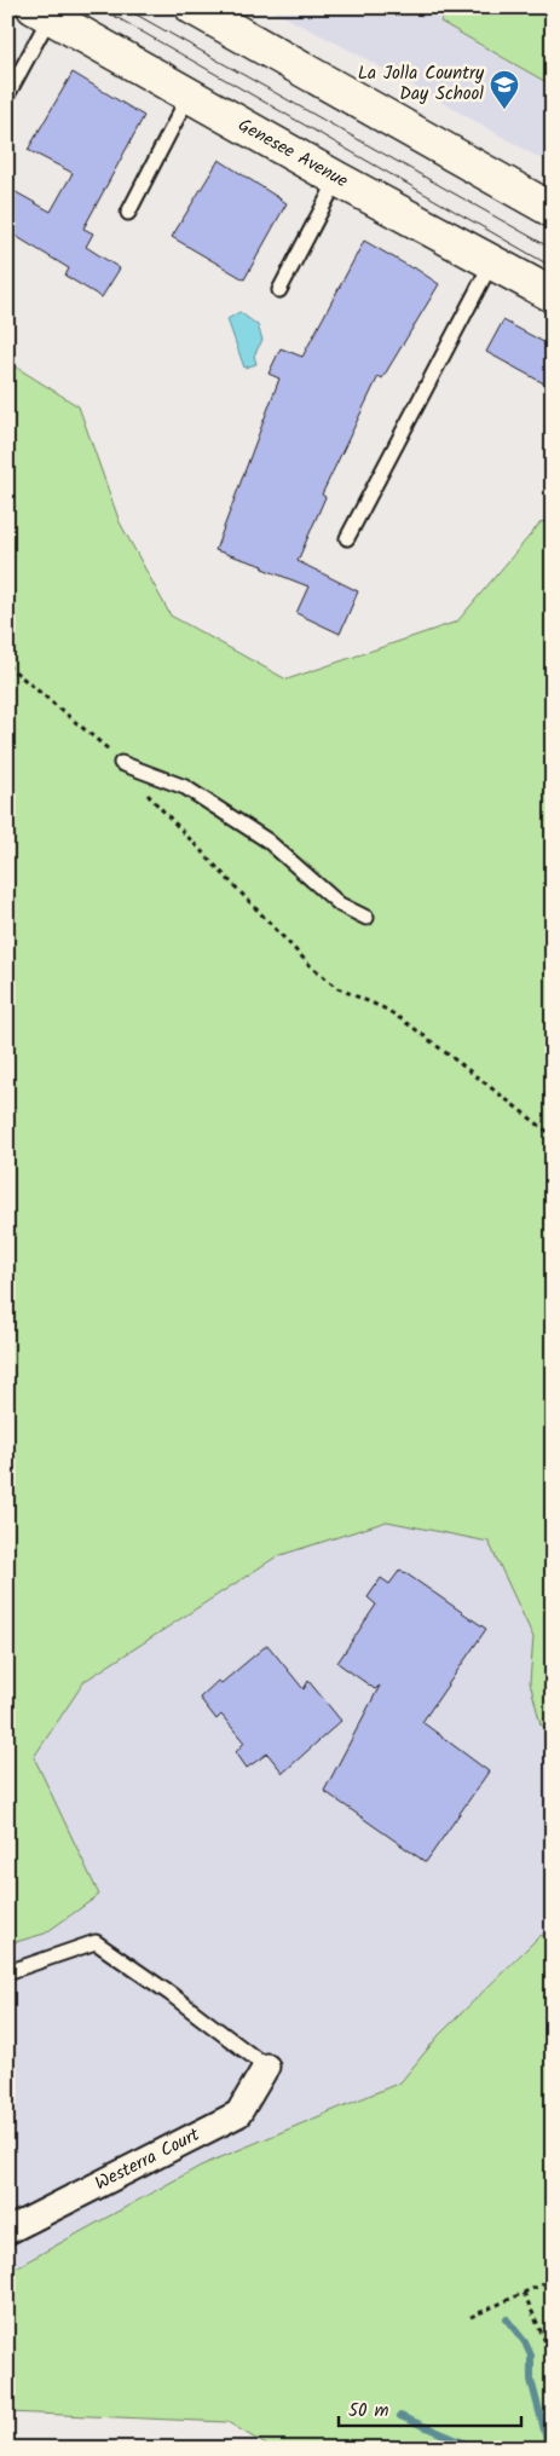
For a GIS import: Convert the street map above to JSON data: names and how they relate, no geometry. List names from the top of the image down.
{
  "streets": {
    "main road": ["Genesee Avenue"],
    "street": ["Westerra Court"]
  },
  "places": {
    "school or university": ["La Jolla Country Day School"]
  },
  "scale_bar": "50 m"
}
